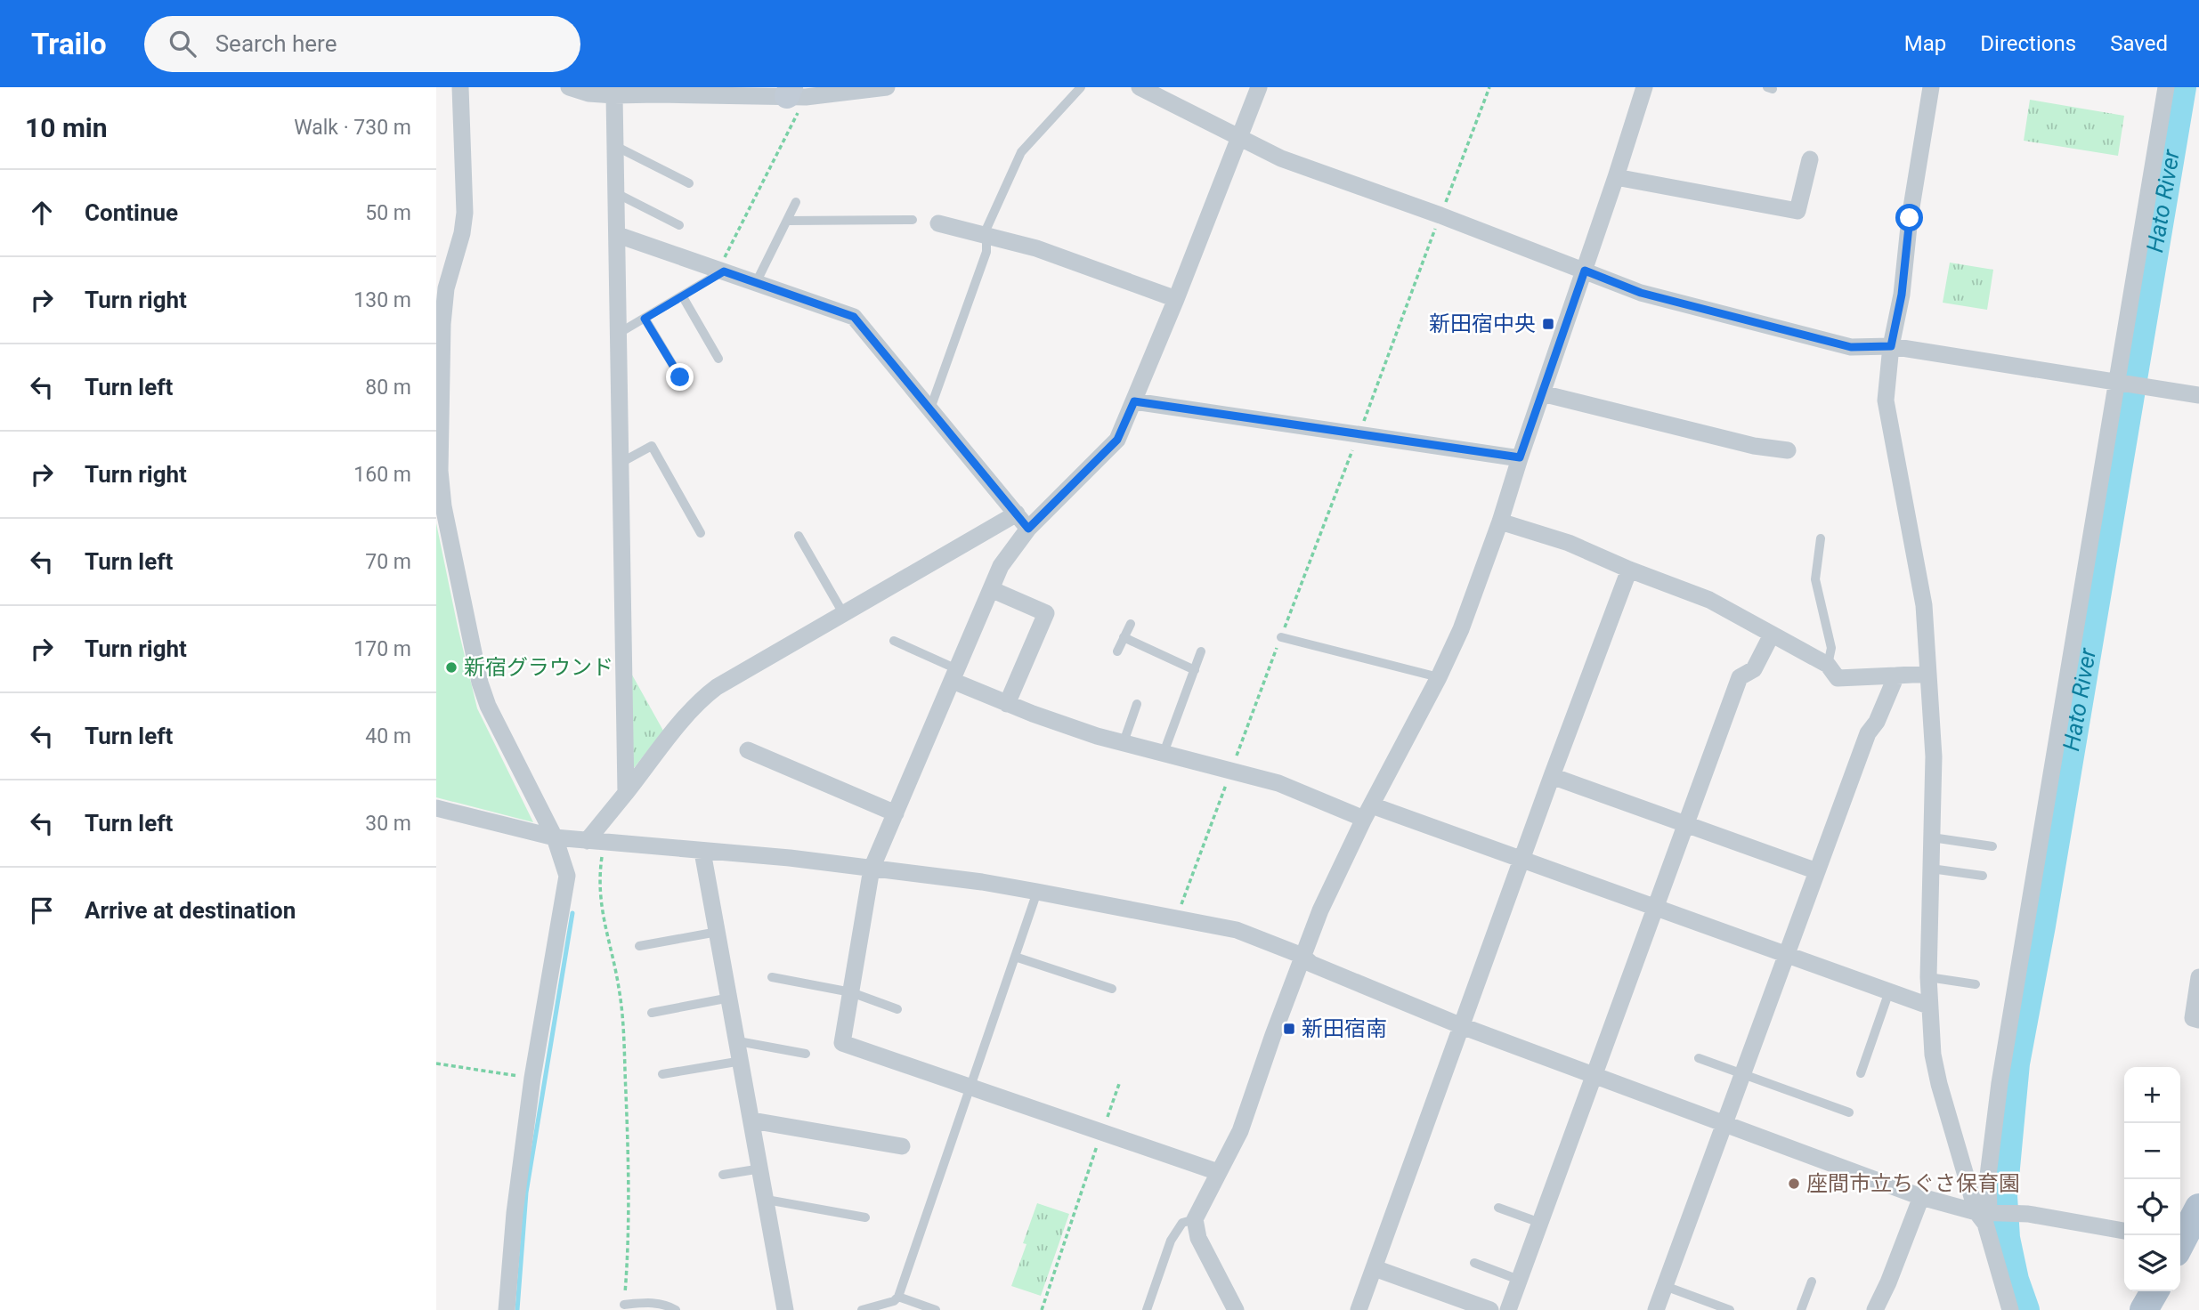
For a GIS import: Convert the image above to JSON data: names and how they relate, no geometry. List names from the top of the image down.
{
  "water": ["Hato River"],
  "places": {
    "transit": ["新田宿中央", "新田宿南"],
    "other": ["新宿グラウンド", "座間市立ちぐさ保育園"]
  },
  "page": {
    "header": "Trailo",
    "search": "Search here",
    "nav": ["Map", "Directions", "Saved"],
    "heading": ["10 min", "Walk · 730 m"],
    "list": [
      ["Continue", "50 m"],
      ["Turn right", "130 m"],
      ["Turn left", "80 m"],
      ["Turn right", "160 m"],
      ["Turn left", "70 m"],
      ["Turn right", "170 m"],
      ["Turn left", "40 m"],
      ["Turn left", "30 m"],
      "Arrive at destination"
    ],
    "map_buttons": ["+", "−"]
  }
}
